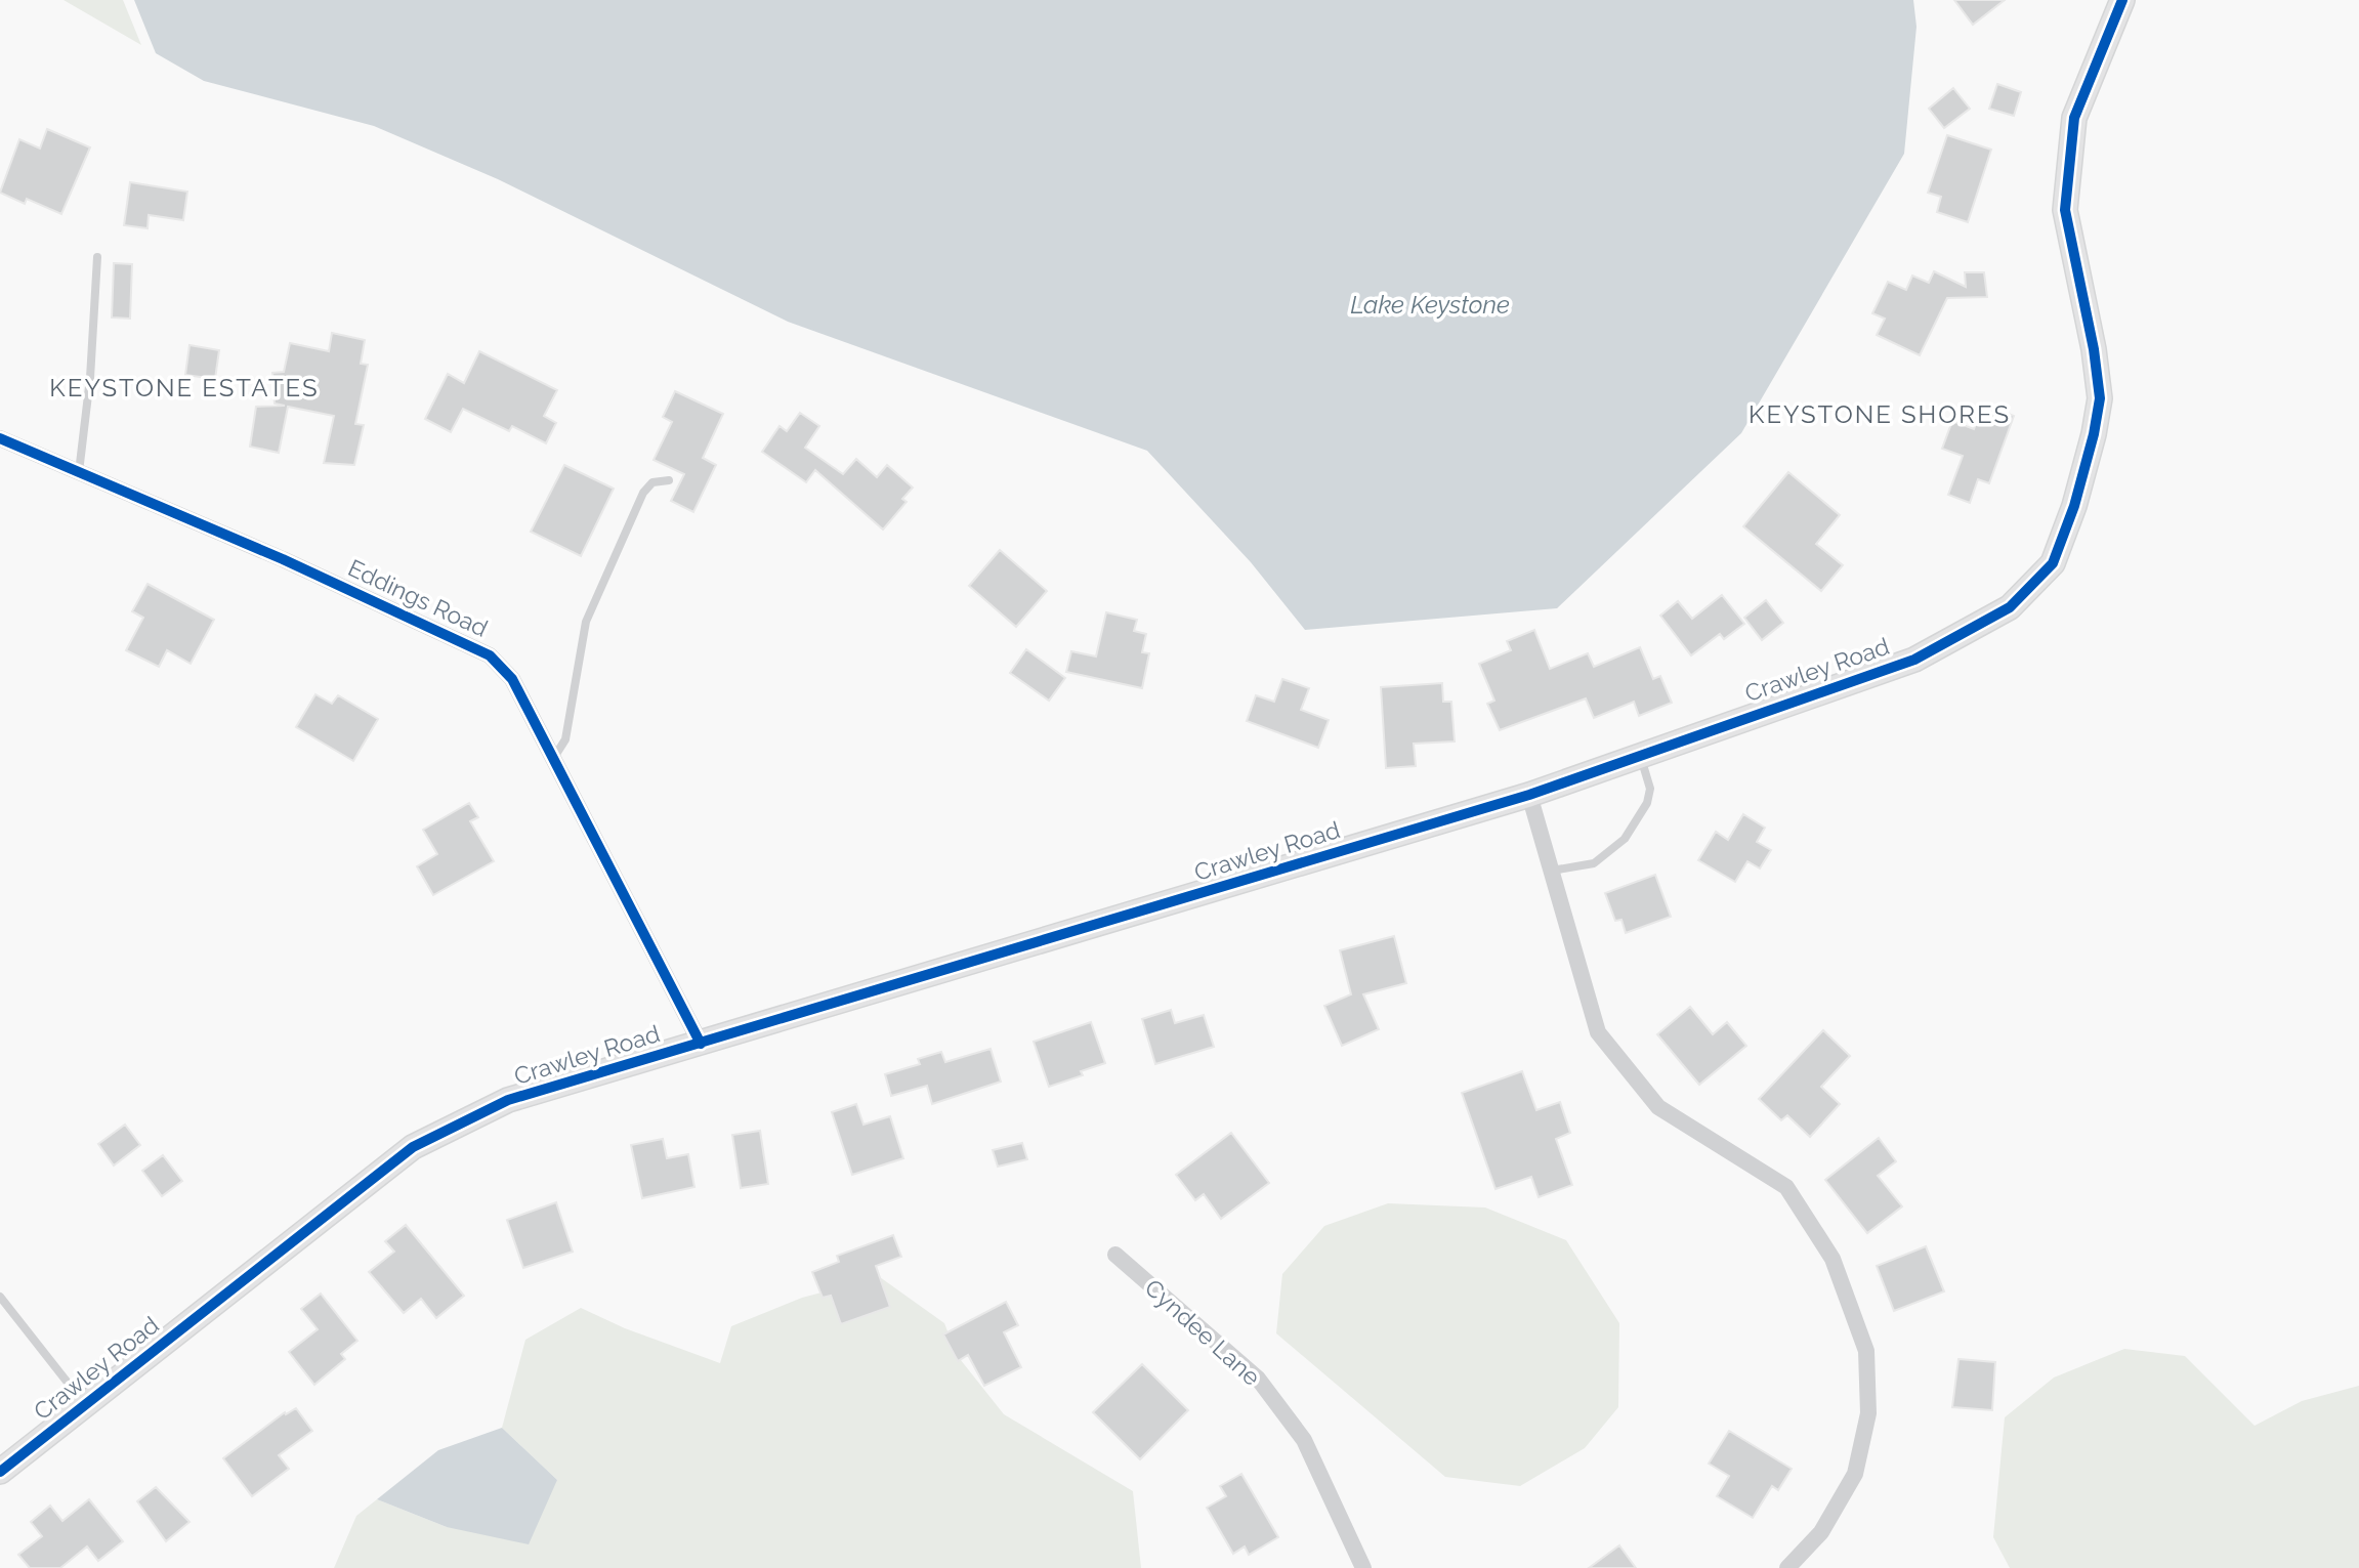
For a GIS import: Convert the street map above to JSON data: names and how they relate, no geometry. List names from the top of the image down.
{
  "streets": {
    "street": ["Eddings Road", "Crawley Road", "Cyndee Lane"]
  },
  "crossings": [
    ["Eddings Road", "Crawley Road"]
  ],
  "districts": ["KEYSTONE ESTATES", "KEYSTONE SHORES"],
  "water": ["Lake Keystone"]
}
